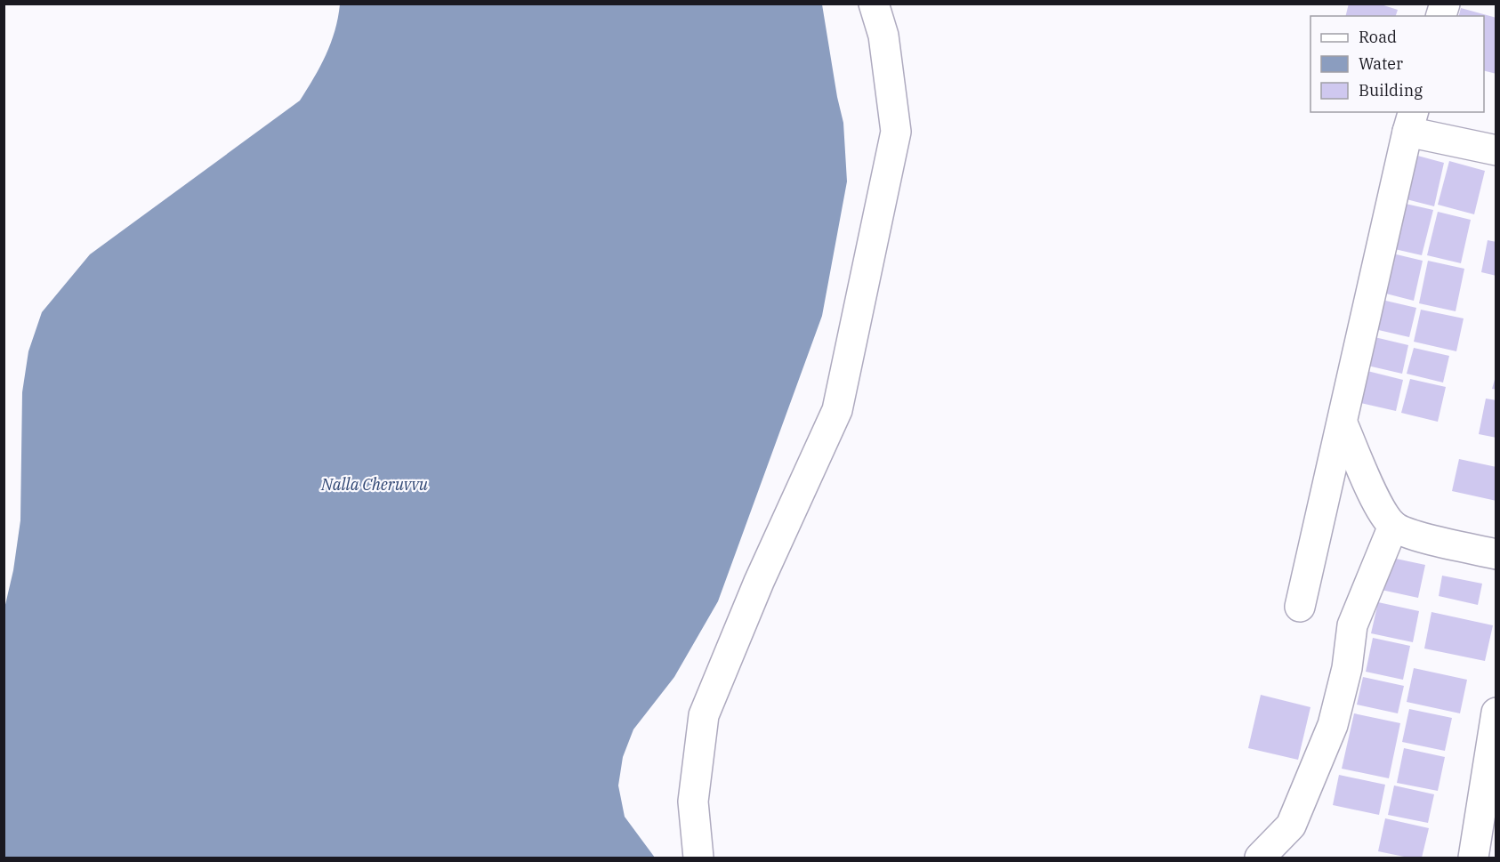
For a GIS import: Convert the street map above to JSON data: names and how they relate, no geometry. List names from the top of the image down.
{
  "water": ["Nalla Cheruvvu"],
  "legend": ["Road", "Water", "Building"]
}
